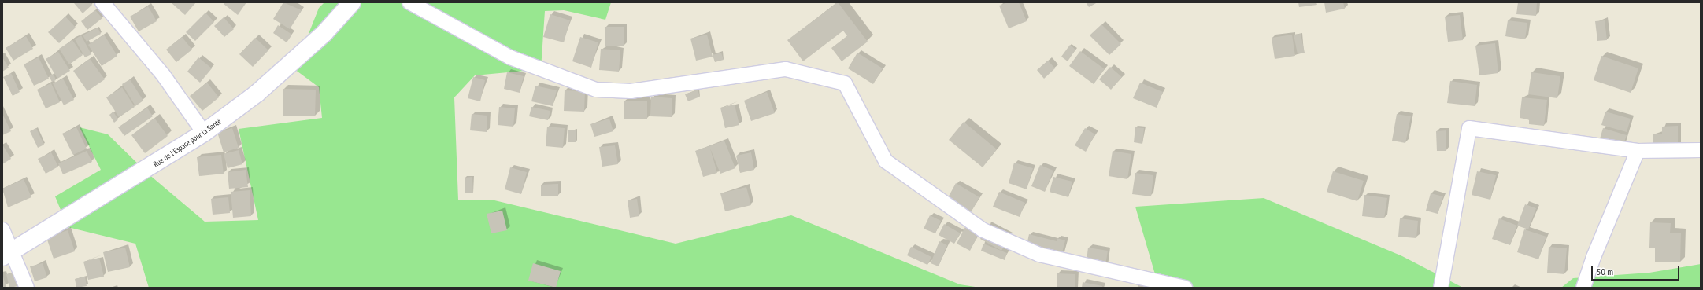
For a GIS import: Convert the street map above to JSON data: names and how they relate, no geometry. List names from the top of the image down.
{
  "streets": {
    "street": ["Rue de l'Espace pour la Santé"]
  },
  "scale_bar": "50 m"
}
